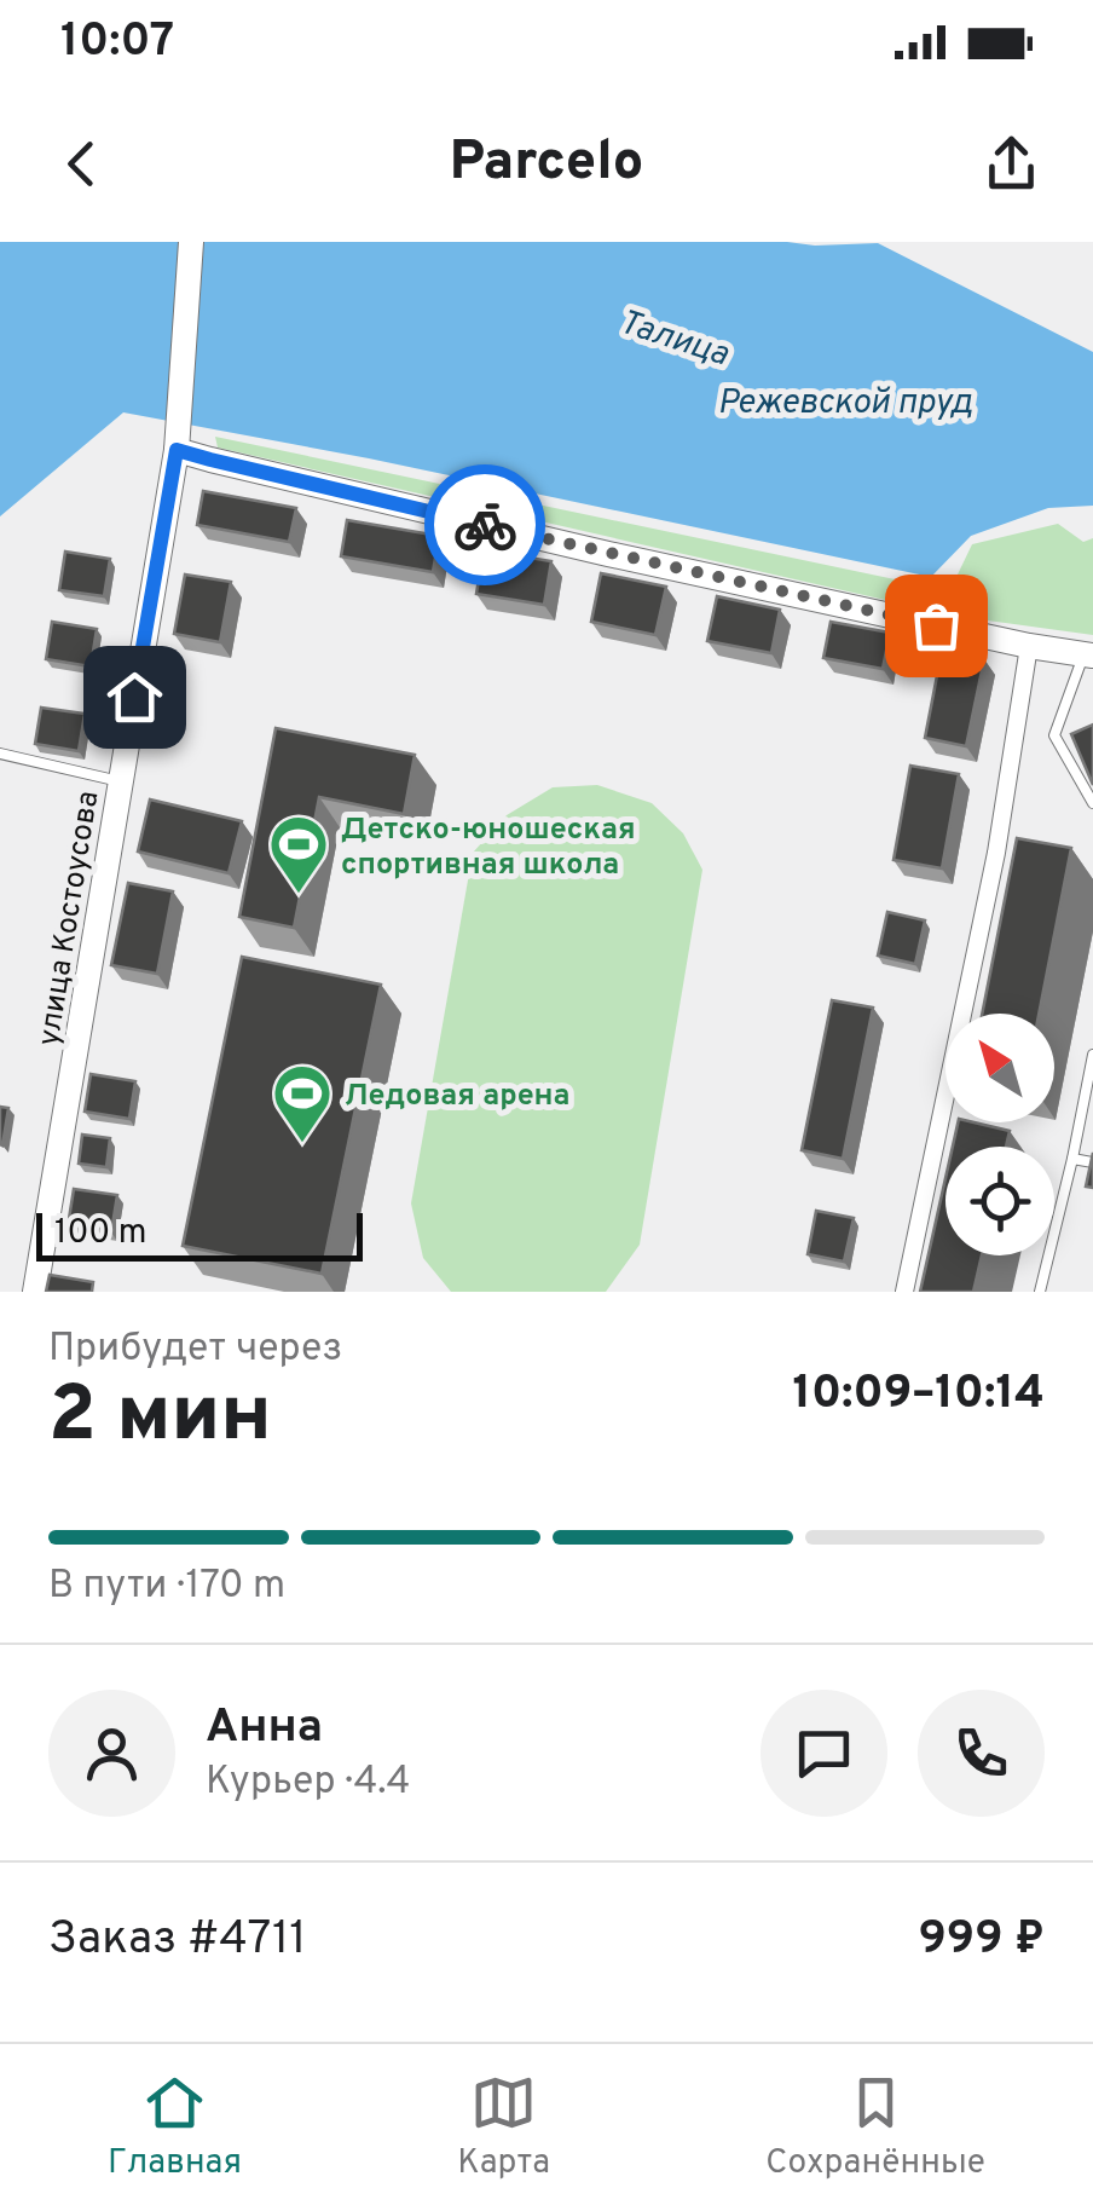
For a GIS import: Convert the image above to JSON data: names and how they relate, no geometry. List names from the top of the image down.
{
  "streets": {
    "main road": ["улица Костоусова"]
  },
  "water": ["Талица", "Режевской пруд"],
  "places": {
    "sports": ["Детско-юношеская спортивная школа", "Ледовая арена"]
  },
  "scale_bar": "100 m",
  "north": "top left",
  "page": {
    "status": "10:07",
    "header": "Parcelo",
    "scale": "100 m",
    "heading": ["2 мин", "Прибудет через", "10:09–10:14"],
    "panel": [
      "Анна",
      "Курьер · 4.4",
      "Заказ #4711",
      "999 ₽"
    ],
    "bar": "В пути · 170 m",
    "tabs": ["Главная", "Карта", "Сохранённые"]
  }
}
